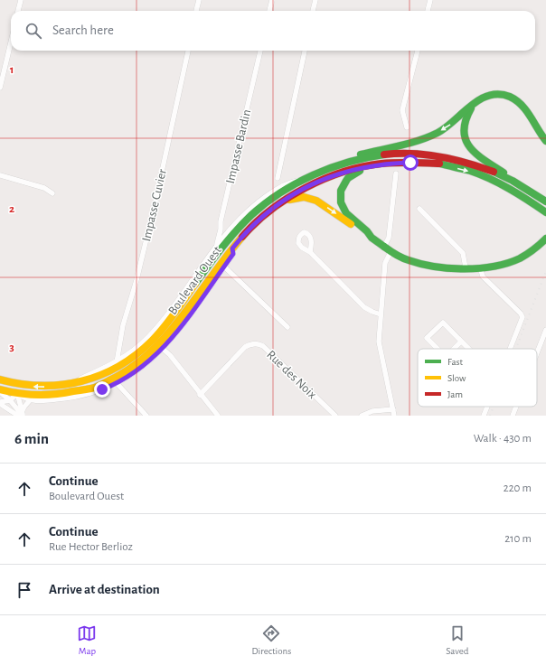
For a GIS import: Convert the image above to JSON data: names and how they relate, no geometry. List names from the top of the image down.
{
  "streets": {
    "main road": ["Boulevard Ouest"],
    "street": ["Impasse Bardin", "Impasse Cuvier", "Rue des Noix"]
  },
  "legend": ["Fast", "Slow", "Jam"],
  "page": {
    "search": "Search here",
    "heading": ["6 min", "Walk · 430 m"],
    "list": [
      ["Continue", "Boulevard Ouest", "220 m"],
      ["Continue", "Rue Hector Berlioz", "210 m"],
      "Arrive at destination"
    ],
    "nav": ["Map", "Directions", "Saved"]
  },
  "grid": {
    "rows": ["1", "2", "3"]
  }
}
